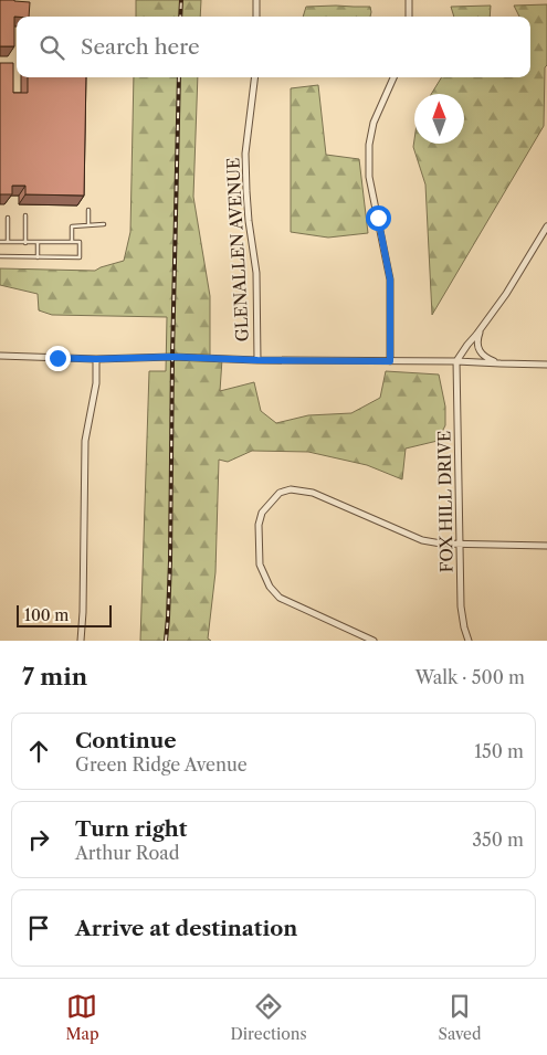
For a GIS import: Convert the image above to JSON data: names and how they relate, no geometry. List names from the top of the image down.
{
  "streets": {
    "street": ["GLENALLEN AVENUE", "FOX HILL DRIVE"]
  },
  "scale_bar": "100 m",
  "north": "top",
  "page": {
    "search": "Search here",
    "scale": "100 m",
    "heading": ["7 min", "Walk · 500 m"],
    "list": [
      ["Continue", "Green Ridge Avenue", "150 m"],
      ["Turn right", "Arthur Road", "350 m"],
      "Arrive at destination"
    ],
    "nav": ["Map", "Directions", "Saved"]
  }
}
